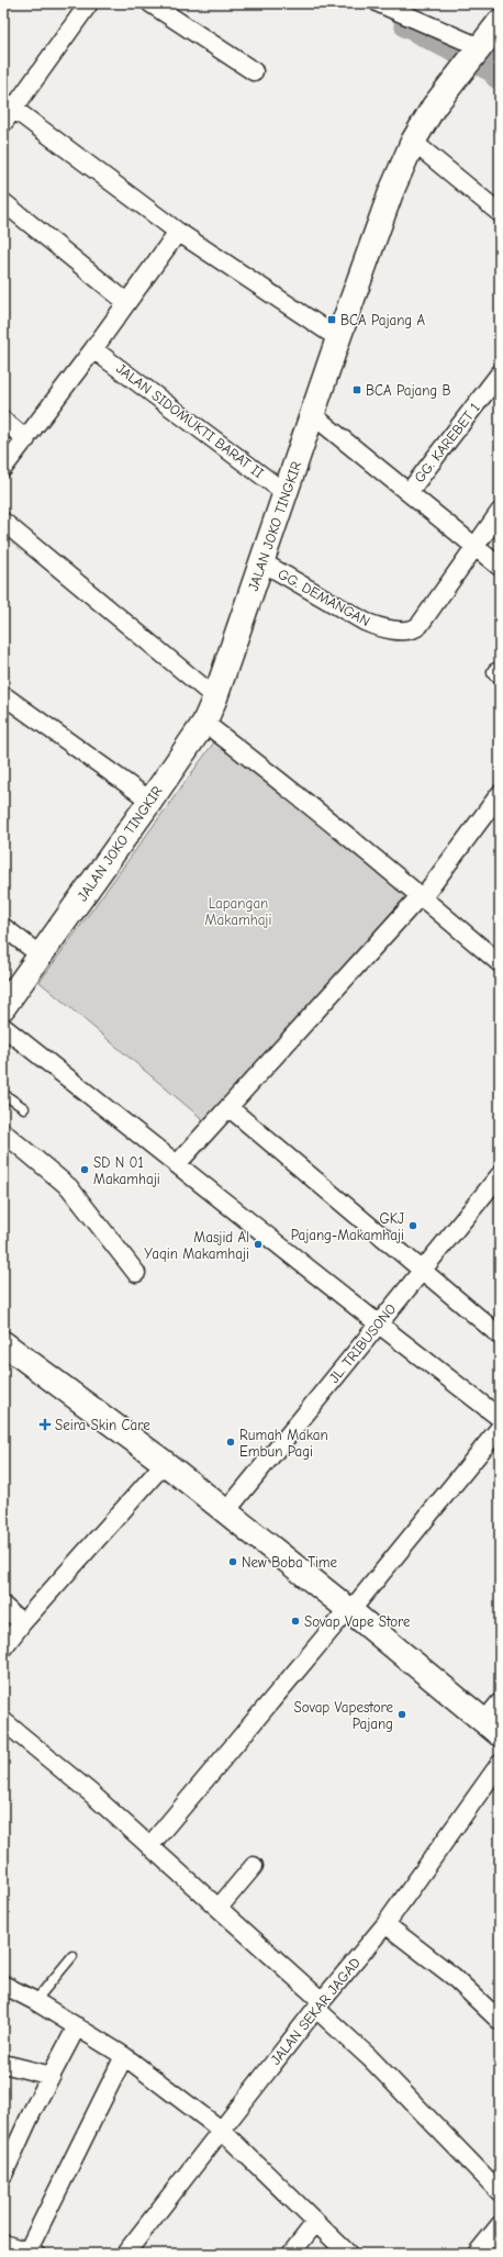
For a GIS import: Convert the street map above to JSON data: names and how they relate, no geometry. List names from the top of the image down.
{
  "streets": {
    "main road": ["JALAN JOKO TINGKIR"],
    "street": [
      "JALAN SIDOMUKTI BARAT II",
      "GG. KAREBET 1",
      "GG. DEMANGAN",
      "JL. TRIBUSONO",
      "JALAN SEKAR JAGAD"
    ]
  },
  "crossings": [
    ["JALAN SIDOMUKTI BARAT II", "JALAN JOKO TINGKIR"],
    ["JALAN JOKO TINGKIR", "GG. DEMANGAN"]
  ],
  "parks": ["Lapangan Makamhaji"],
  "places": {
    "transit": ["BCA Pajang A", "BCA Pajang B"],
    "other": [
      "SD N 01 Makamhaji",
      "GKJ Pajang-Makamhaji",
      "Masjid Al Yaqin Makamhaji",
      "Rumah Makan Embun Pagi",
      "New Boba Time",
      "Sovap Vape Store",
      "Sovap Vapestore Pajang"
    ],
    "health": ["Seira Skin Care"]
  }
}
